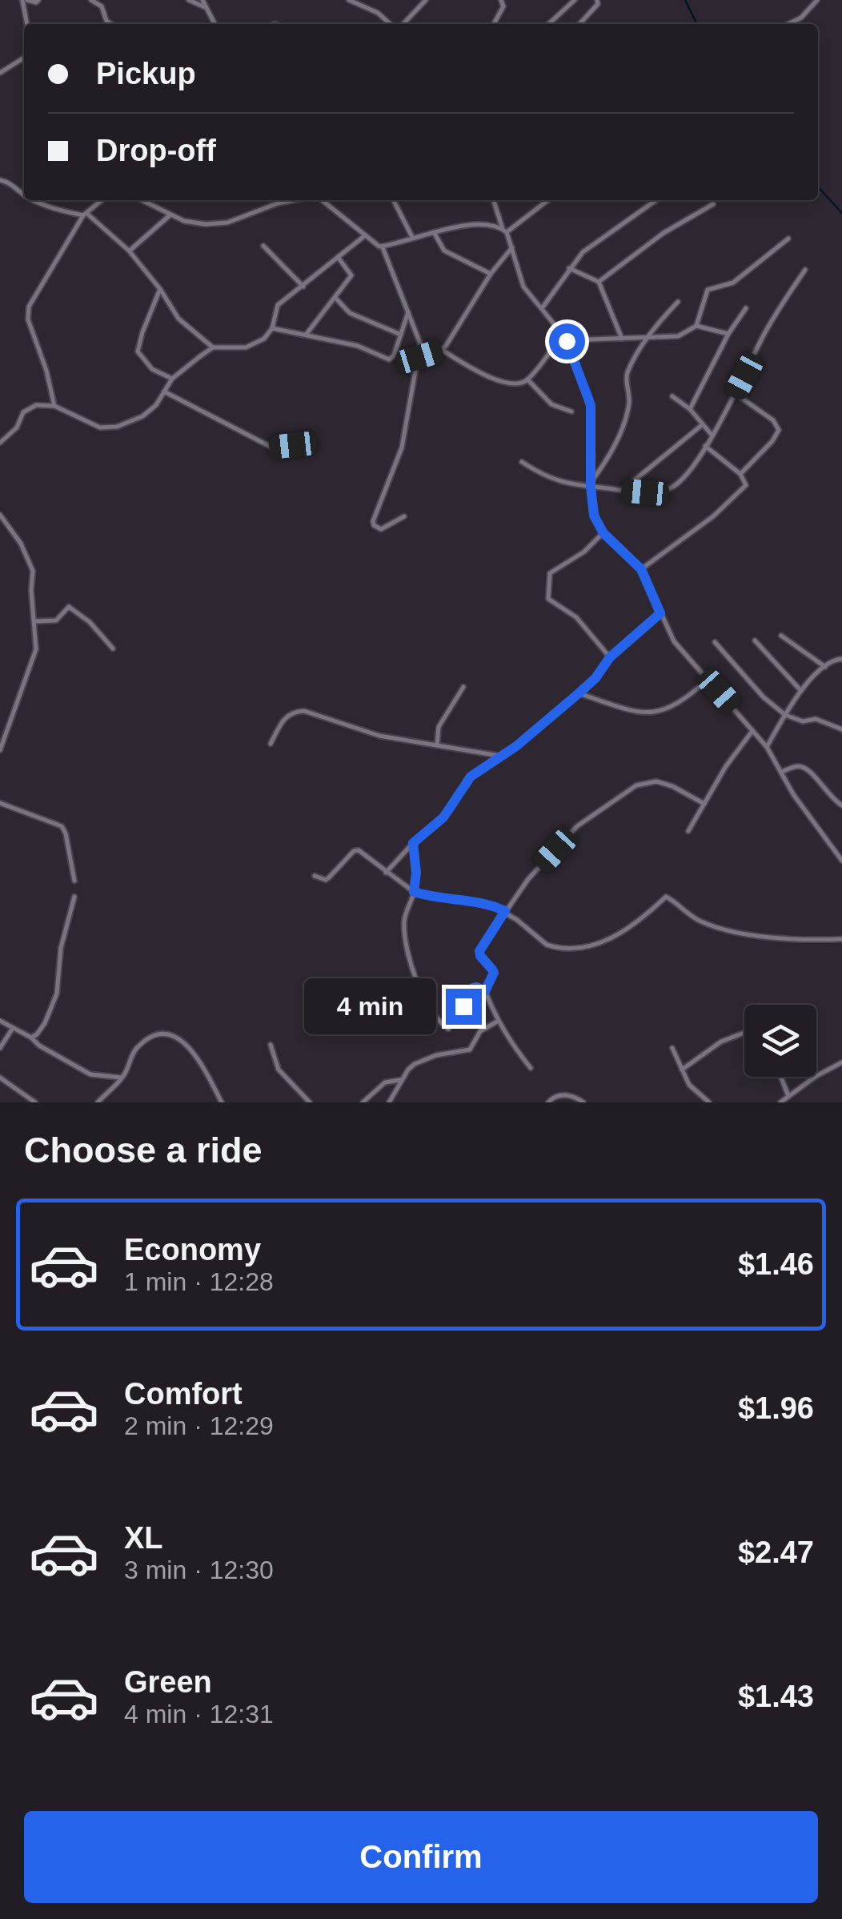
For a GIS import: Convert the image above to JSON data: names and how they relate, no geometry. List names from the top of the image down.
{
  "page": {
    "banner": ["Pickup", "Drop-off"],
    "bubble": "4 min",
    "heading": "Choose a ride",
    "list": [
      {
        "name": "Economy",
        "note": "1 min · 12:28",
        "value": "$1.46"
      },
      {
        "name": "Comfort",
        "note": "2 min · 12:29",
        "value": "$1.96"
      },
      {
        "name": "XL",
        "note": "3 min · 12:30",
        "value": "$2.47"
      },
      {
        "name": "Green",
        "note": "4 min · 12:31",
        "value": "$1.43"
      }
    ],
    "buttons": "Confirm"
  }
}
